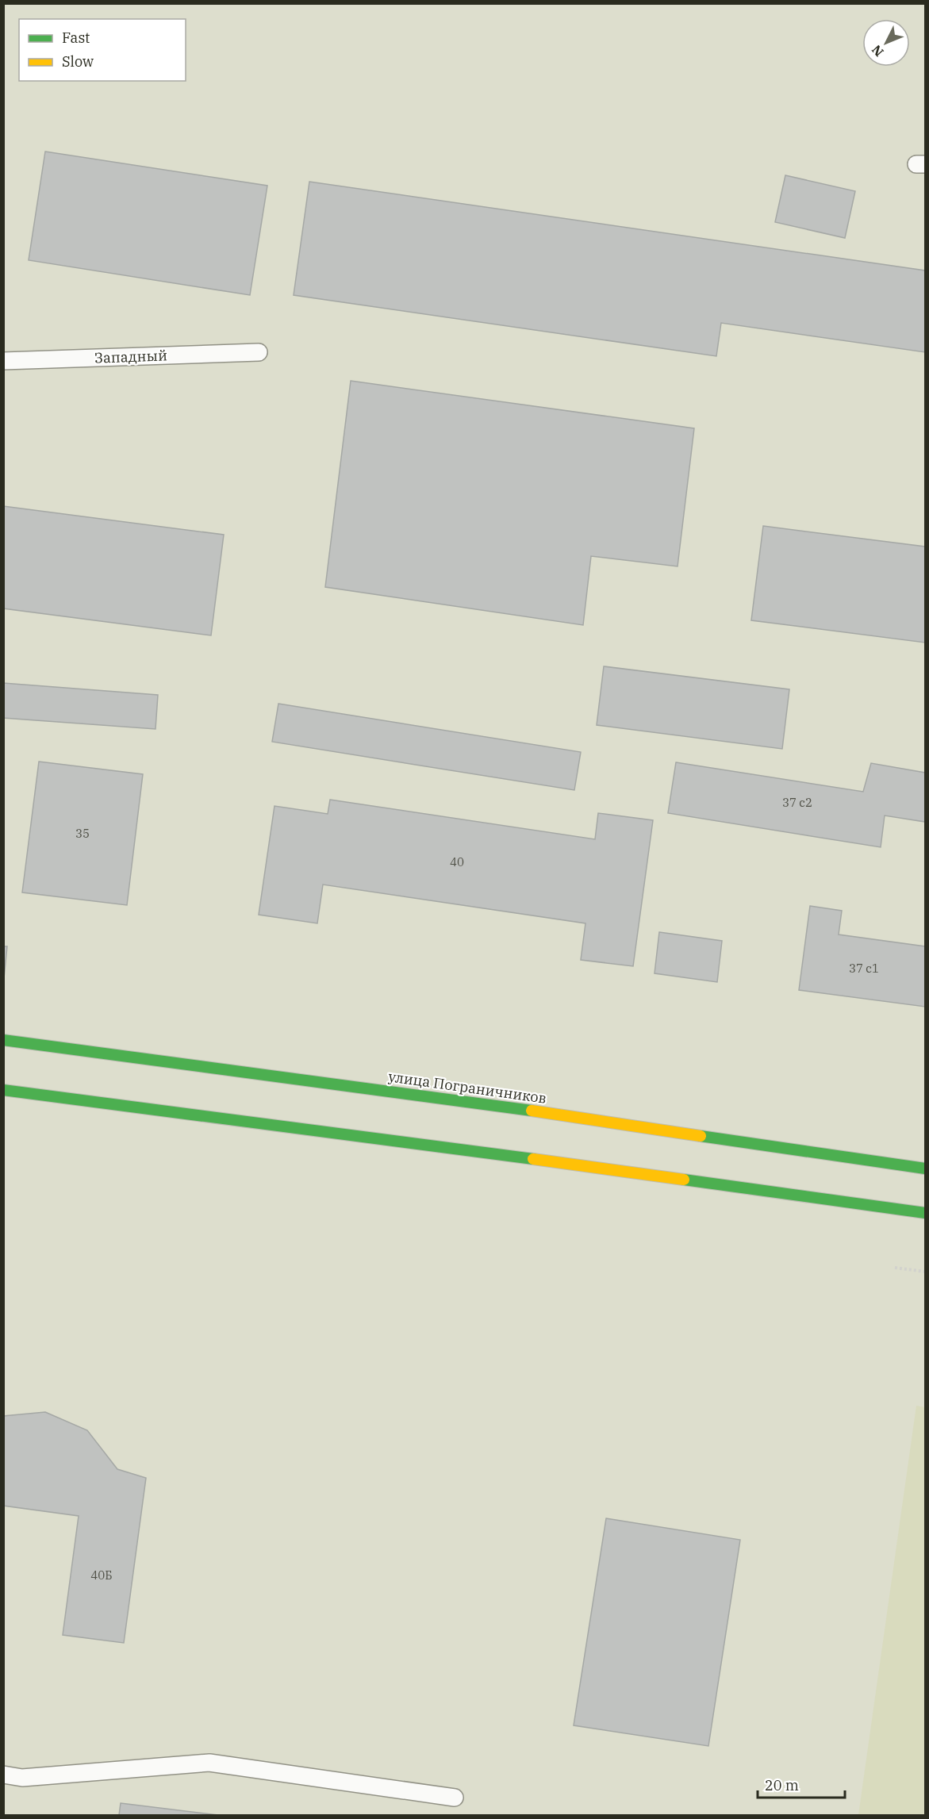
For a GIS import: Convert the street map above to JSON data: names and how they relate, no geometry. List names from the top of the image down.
{
  "streets": {
    "main road": ["улица Пограничников"],
    "lane": ["Западный"]
  },
  "house_numbers": [
    "37 с2",
    "35",
    "40",
    "37 с1",
    "40Б"
  ],
  "legend": ["Fast", "Slow"],
  "scale_bar": "20 m",
  "north": "bottom left"
}
